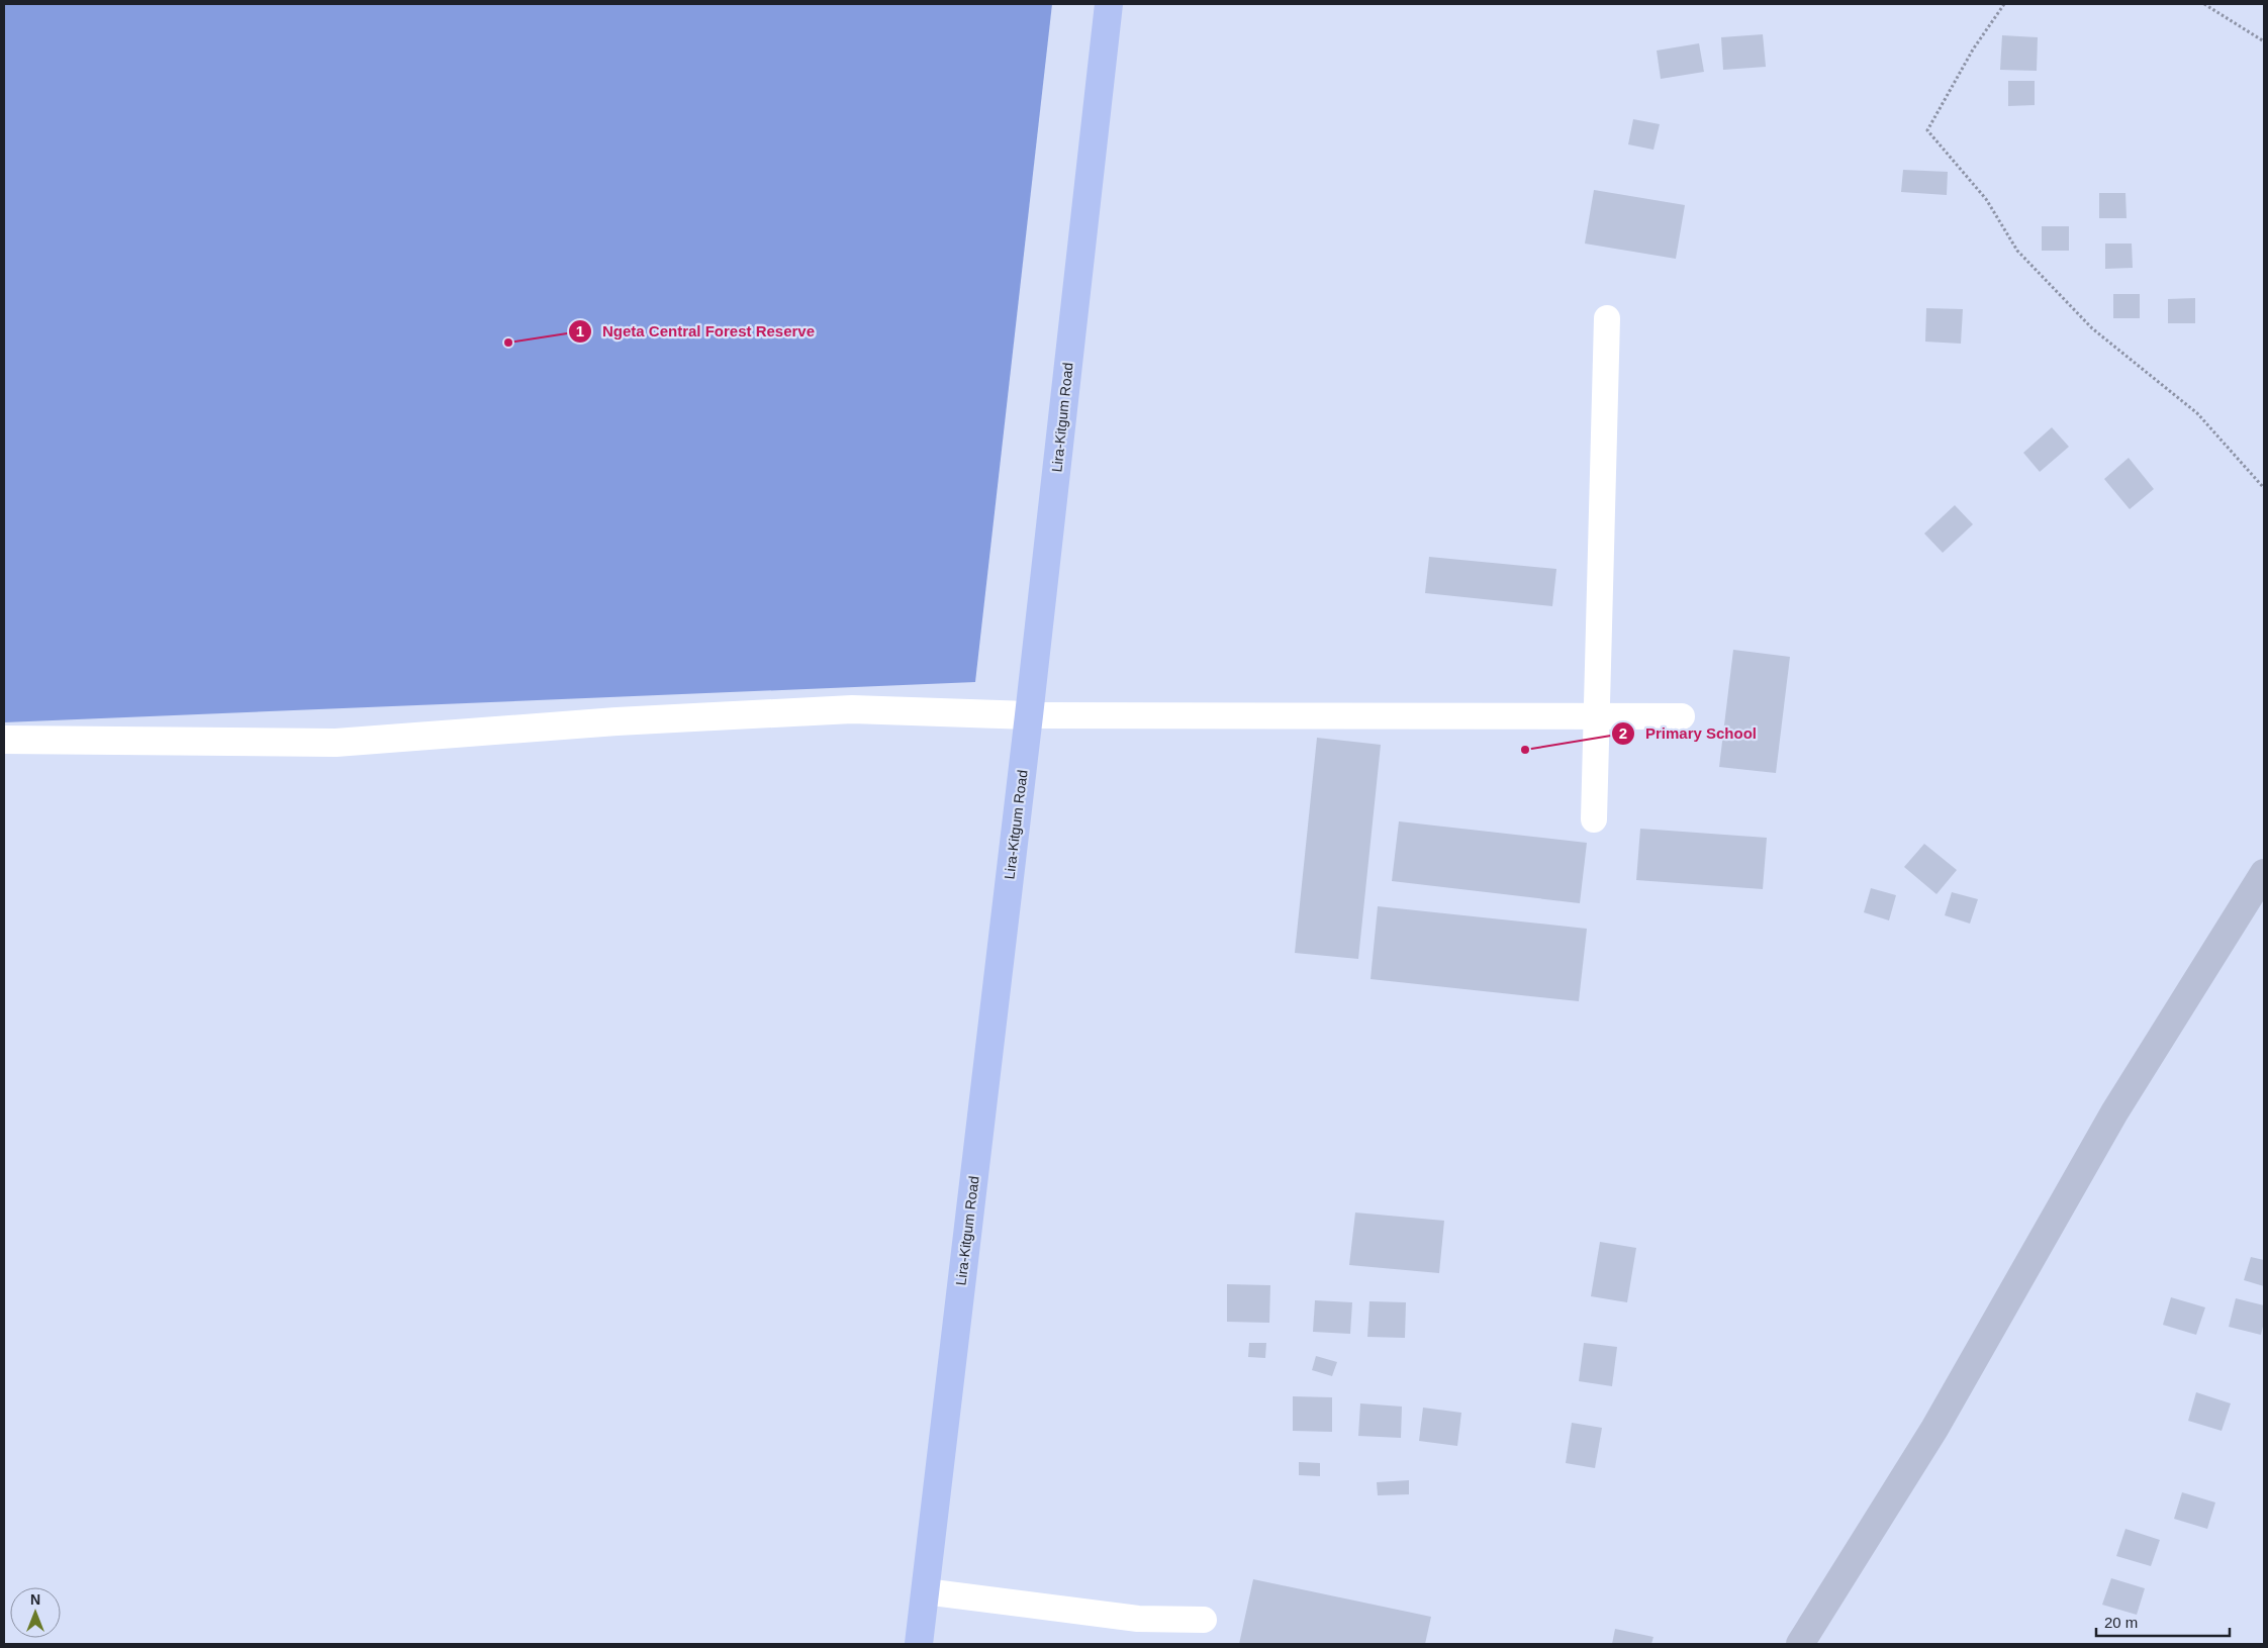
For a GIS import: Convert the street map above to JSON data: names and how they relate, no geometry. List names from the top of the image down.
{
  "streets": {
    "main road": ["Lira-Kitgum Road"]
  },
  "places": ["Ngeta Central Forest Reserve", "Primary School"],
  "scale_bar": "20 m",
  "north": "top"
}
